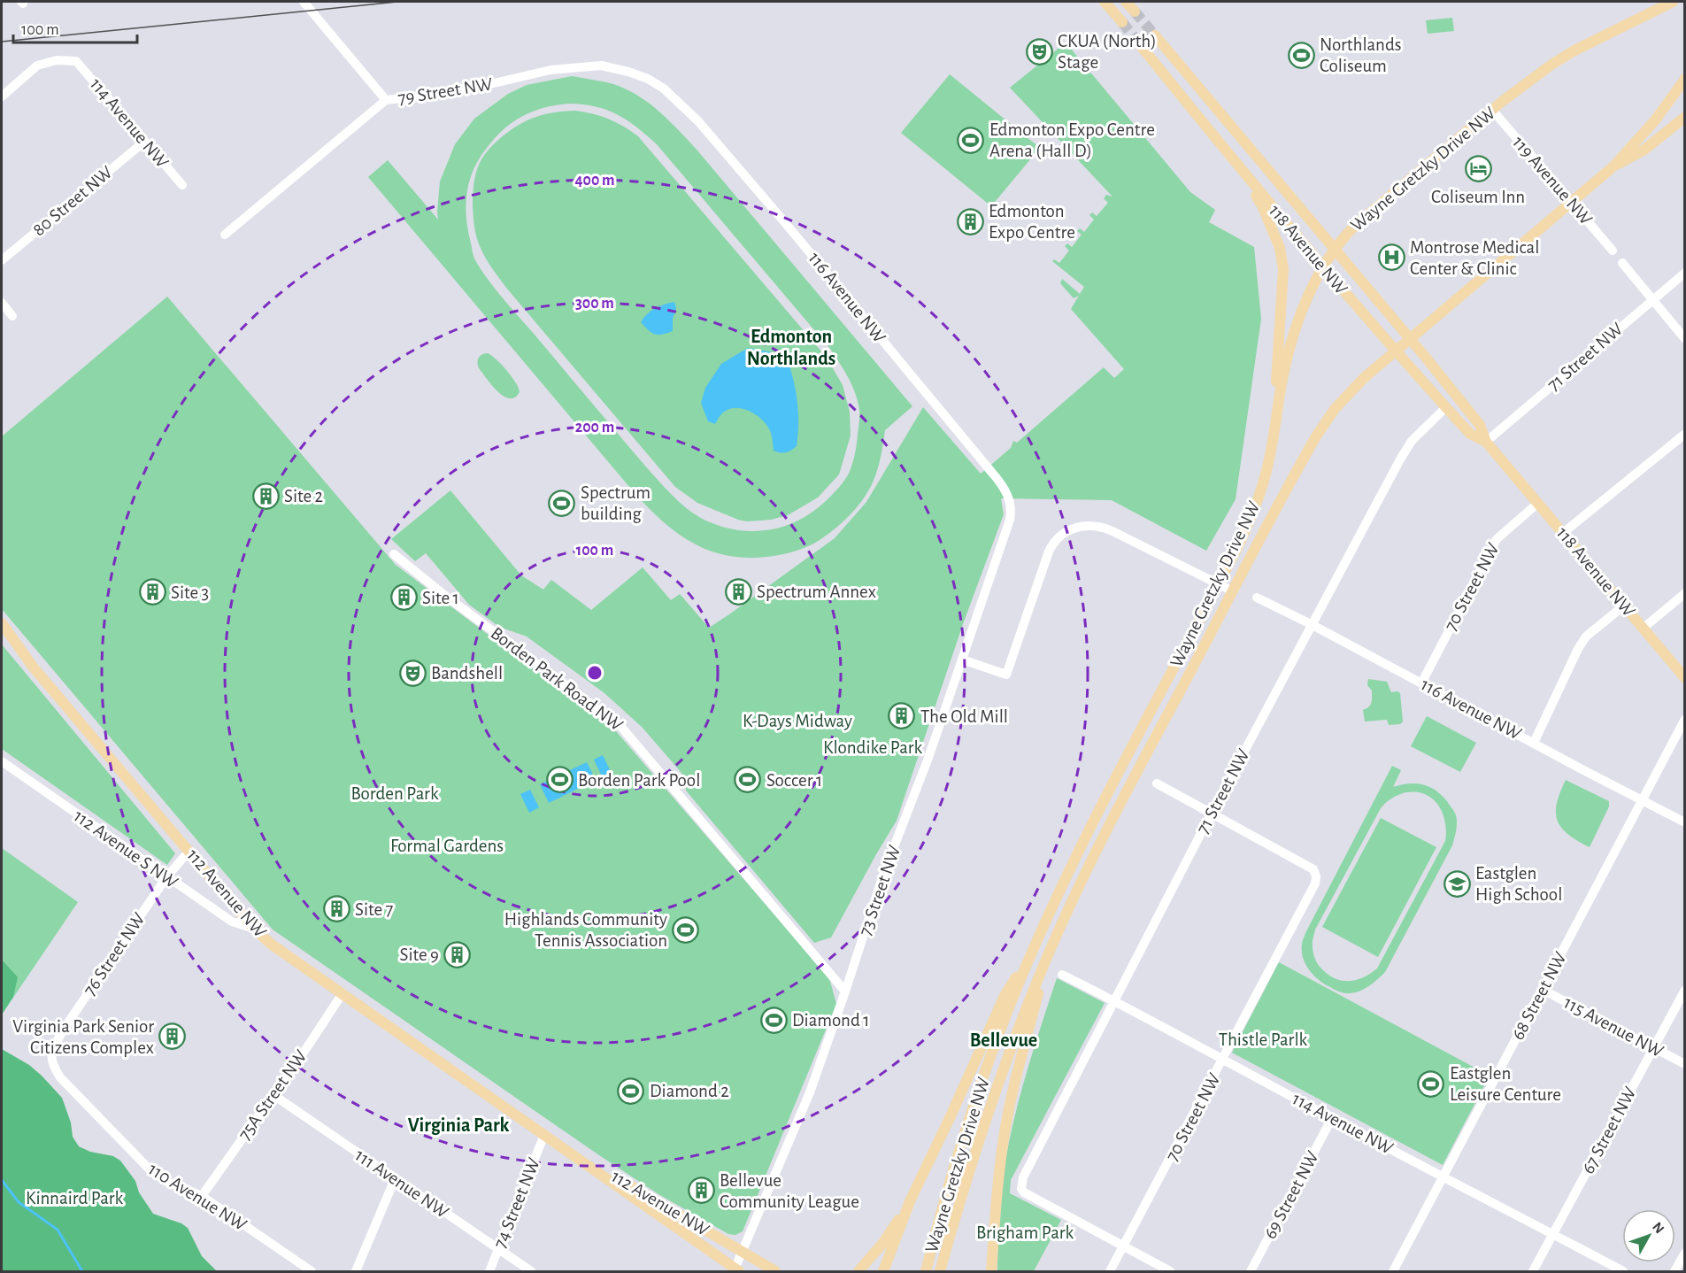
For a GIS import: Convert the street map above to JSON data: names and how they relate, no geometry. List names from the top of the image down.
{
  "streets": {
    "main road": ["Wayne Gretzky Drive NW", "118 Avenue NW", "112 Avenue NW"],
    "street": [
      "79 Street NW",
      "114 Avenue NW",
      "119 Avenue NW",
      "80 Street NW",
      "116 Avenue NW",
      "71 Street NW",
      "70 Street NW",
      "Borden Park Road NW",
      "112 Avenue S NW",
      "73 Street NW",
      "76 Street NW",
      "68 Street NW",
      "115 Avenue NW",
      "75A Street NW",
      "67 Street NW",
      "111 Avenue NW",
      "69 Street NW",
      "110 Avenue NW",
      "74 Street NW"
    ]
  },
  "crossings": [
    ["79 Street NW", "116 Avenue NW"],
    ["114 Avenue NW", "80 Street NW"],
    ["114 Avenue NW", "71 Street NW"],
    ["114 Avenue NW", "70 Street NW"],
    ["114 Avenue NW", "68 Street NW"],
    ["114 Avenue NW", "67 Street NW"],
    ["114 Avenue NW", "69 Street NW"],
    ["Wayne Gretzky Drive NW", "119 Avenue NW"],
    ["Wayne Gretzky Drive NW", "118 Avenue NW"],
    ["118 Avenue NW", "71 Street NW"],
    ["118 Avenue NW", "70 Street NW"],
    ["116 Avenue NW", "71 Street NW"],
    ["116 Avenue NW", "70 Street NW"],
    ["116 Avenue NW", "73 Street NW"],
    ["116 Avenue NW", "68 Street NW"],
    ["71 Street NW", "70 Street NW"],
    ["Borden Park Road NW", "73 Street NW"],
    ["112 Avenue S NW", "112 Avenue NW"],
    ["112 Avenue S NW", "76 Street NW"],
    ["73 Street NW", "112 Avenue NW"],
    ["112 Avenue NW", "76 Street NW"],
    ["112 Avenue NW", "75A Street NW"],
    ["112 Avenue NW", "74 Street NW"],
    ["76 Street NW", "110 Avenue NW"],
    ["68 Street NW", "115 Avenue NW"],
    ["115 Avenue NW", "67 Street NW"],
    ["75A Street NW", "111 Avenue NW"],
    ["75A Street NW", "110 Avenue NW"],
    ["111 Avenue NW", "74 Street NW"]
  ],
  "districts": ["Edmonton Northlands", "Bellevue", "Virginia Park"],
  "parks": [
    "K-Days Midway",
    "Klondike Park",
    "Borden Park",
    "Formal Gardens",
    "Thistle Parlk",
    "Kinnaird Park",
    "Brigham Park"
  ],
  "places": {
    "theatre": ["CKUA (North) Stage", "Bandshell"],
    "sports": [
      "Northlands Coliseum",
      "Edmonton Expo Centre Arena (Hall D)",
      "Spectrum building",
      "Borden Park Pool",
      "Soccer 1",
      "Highlands Community Tennis Association",
      "Diamond 1",
      "Eastglen Leisure Centure",
      "Diamond 2"
    ],
    "hotel": ["Coliseum Inn"],
    "building": [
      "Edmonton Expo Centre",
      "Site 2",
      "Spectrum Annex",
      "Site 3",
      "Site 1",
      "The Old Mill",
      "Site 7",
      "Site 9",
      "Virginia Park Senior Citizens Complex",
      "Bellevue Community League"
    ],
    "hospital": ["Montrose Medical Center & Clinic"],
    "school or university": ["Eastglen High School"]
  },
  "scale_bar": "100 m",
  "north": "top right",
  "rings": [
    "400 m",
    "300 m",
    "200 m",
    "100 m"
  ]
}
